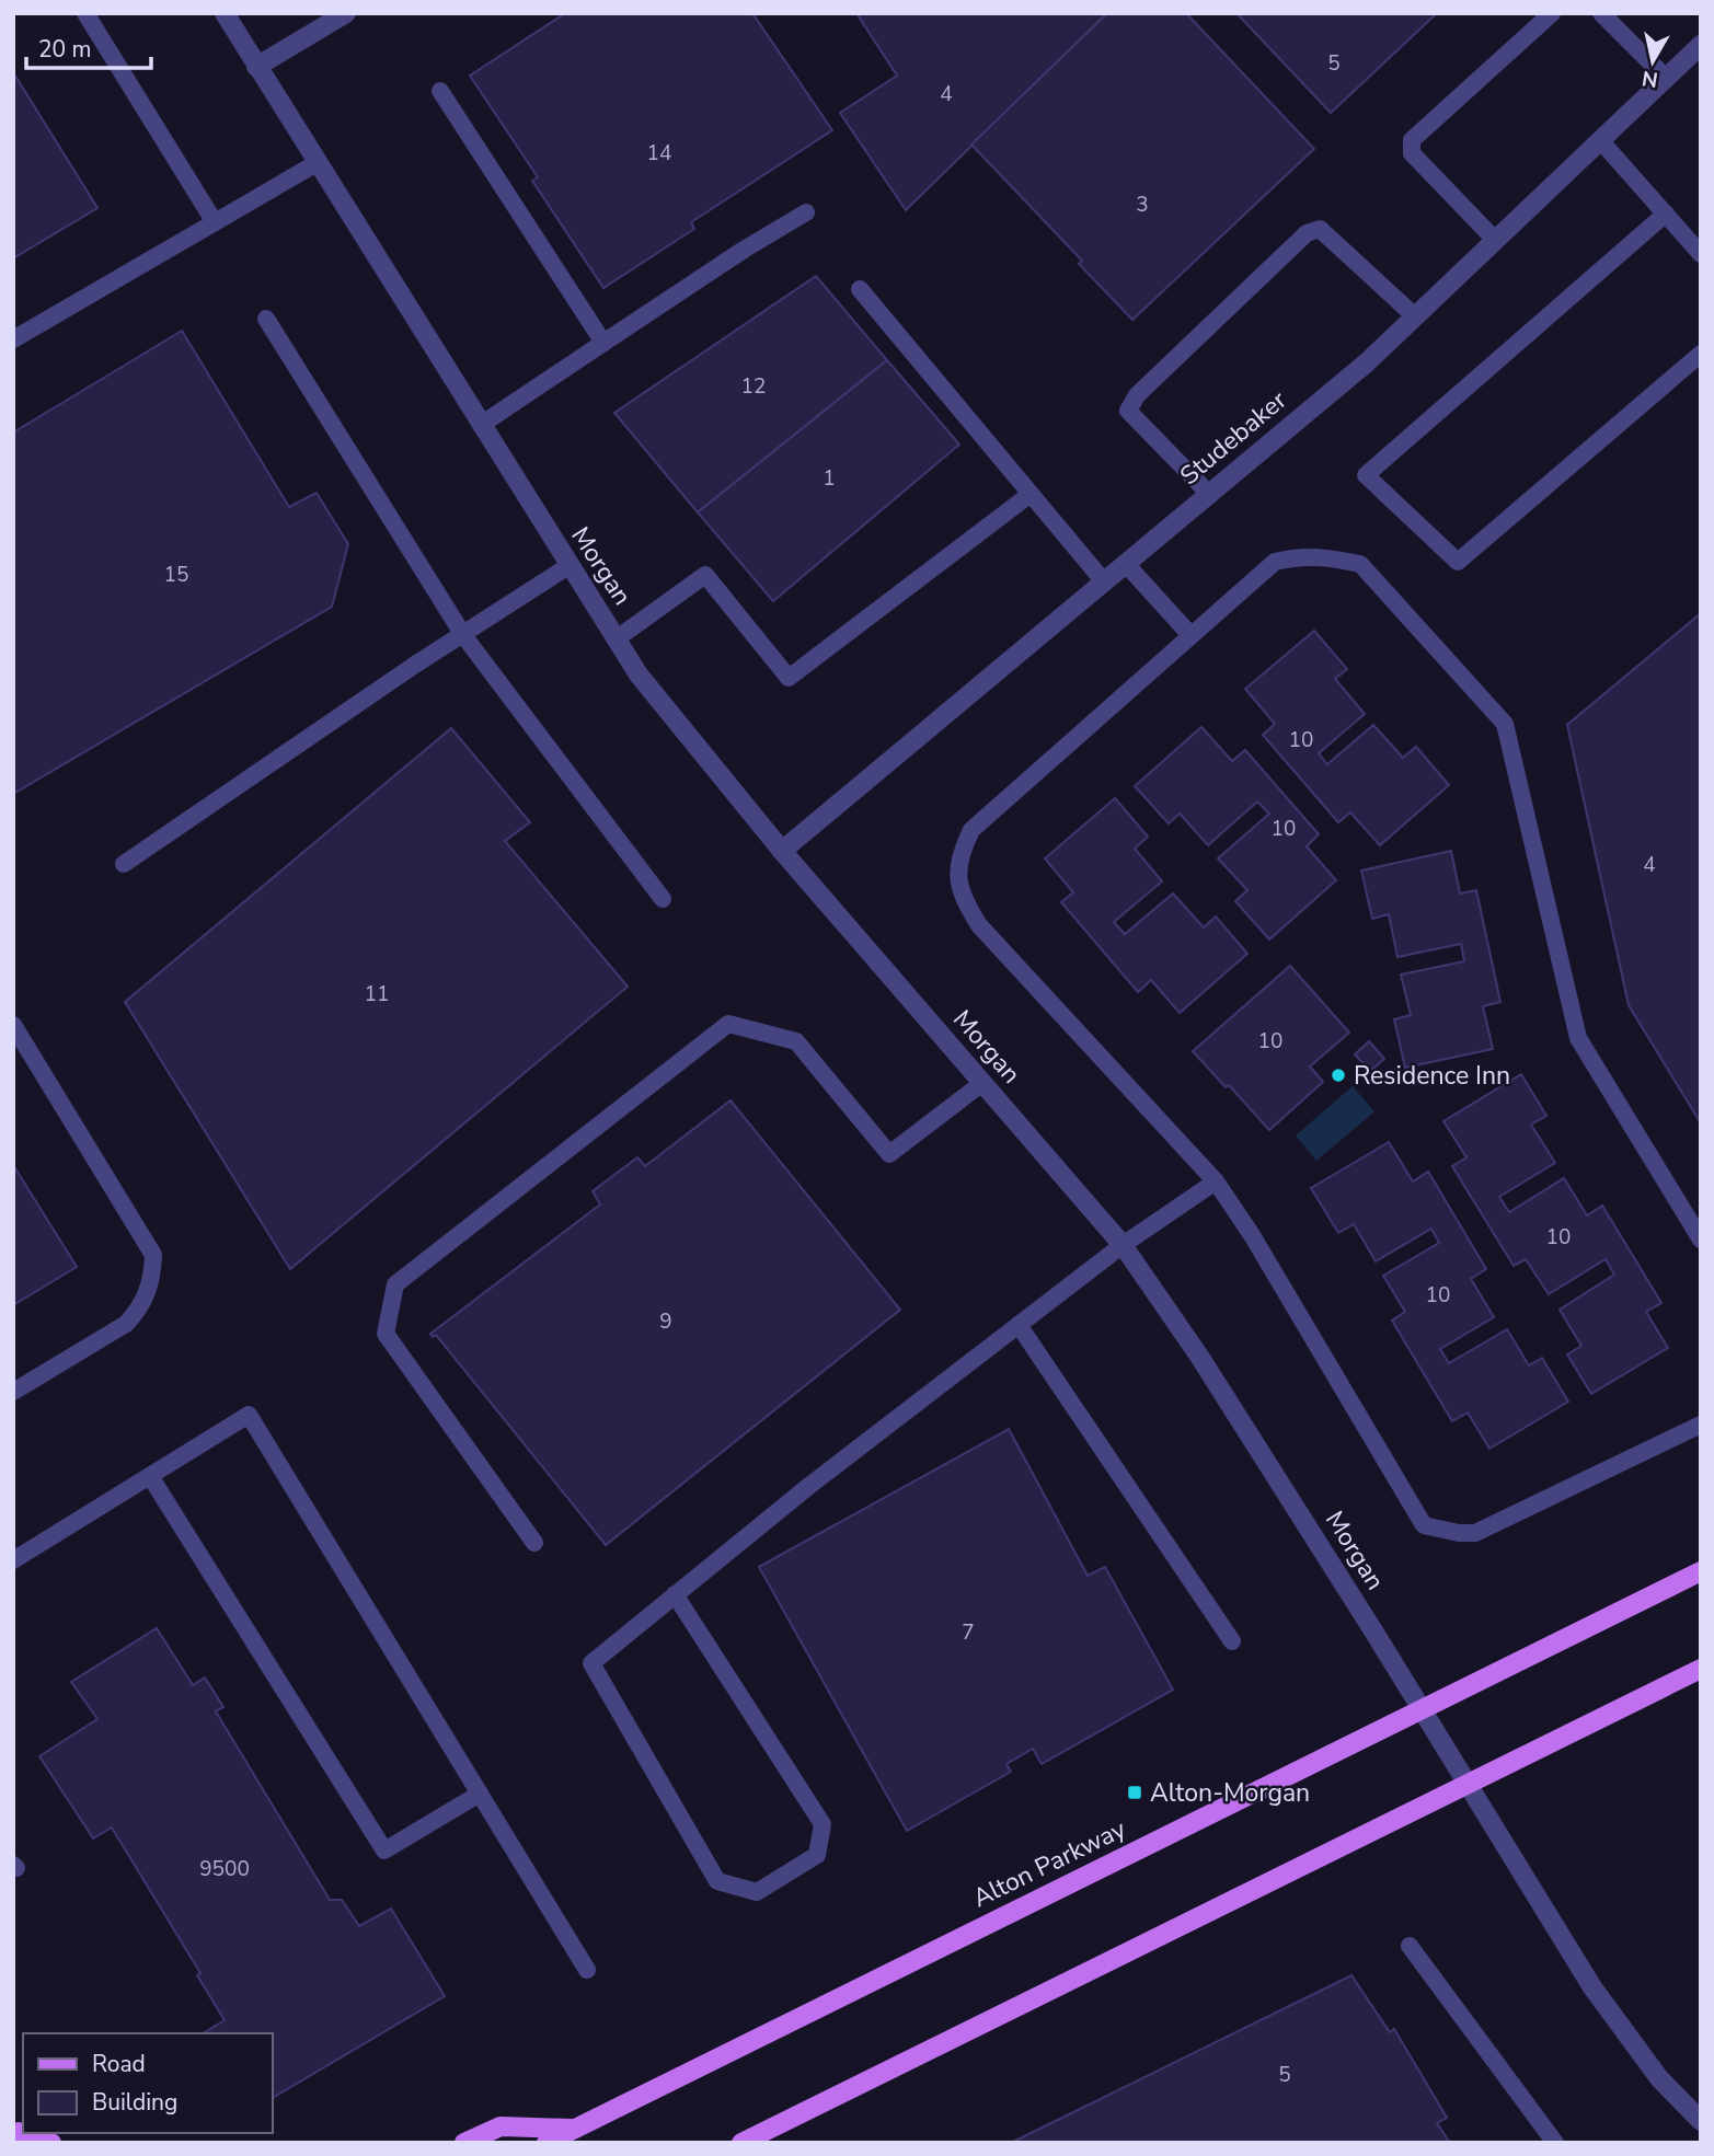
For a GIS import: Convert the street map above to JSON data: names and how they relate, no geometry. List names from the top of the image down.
{
  "streets": {
    "main road": ["Alton Parkway"],
    "street": ["Studebaker", "Morgan"]
  },
  "crossings": [
    ["Studebaker", "Morgan"],
    ["Morgan", "Alton Parkway"]
  ],
  "places": {
    "other": ["Residence Inn"],
    "transit": ["Alton-Morgan"]
  },
  "house_numbers": [
    "5",
    "4",
    "14",
    "3",
    "12",
    "1",
    "15",
    "10",
    "10",
    "4",
    "11",
    "10",
    "10",
    "10",
    "9",
    "7",
    "9500",
    "5"
  ],
  "legend": ["Road", "Building"],
  "scale_bar": "20 m",
  "north": "bottom"
}
